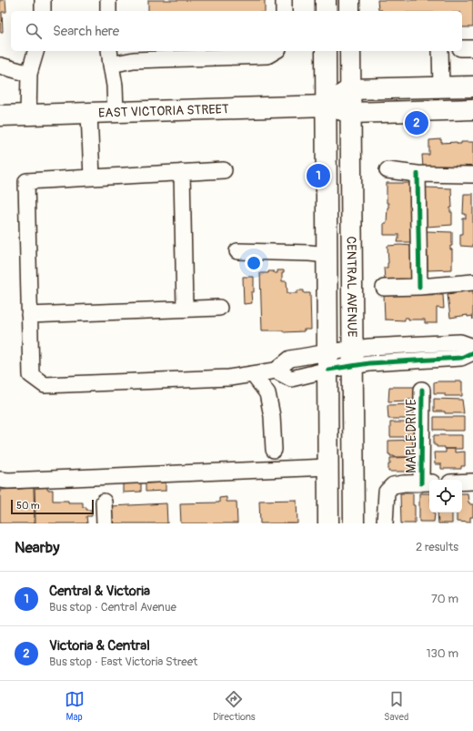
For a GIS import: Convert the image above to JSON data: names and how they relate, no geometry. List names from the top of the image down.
{
  "streets": {
    "main road": ["EAST VICTORIA STREET", "CENTRAL AVENUE"],
    "street": ["MAPLE DRIVE"]
  },
  "crossings": [
    ["EAST VICTORIA STREET", "CENTRAL AVENUE"]
  ],
  "scale_bar": "50 m",
  "page": {
    "search": "Search here",
    "pins": ["2", "1"],
    "scale": "50 m",
    "heading": ["Nearby", "2 results"],
    "list": [
      {
        "mark": "1",
        "name": "Central & Victoria",
        "note": "Bus stop · Central Avenue",
        "value": "70 m"
      },
      {
        "mark": "2",
        "name": "Victoria & Central",
        "note": "Bus stop · East Victoria Street",
        "value": "130 m"
      }
    ],
    "nav": ["Map", "Directions", "Saved"]
  }
}
